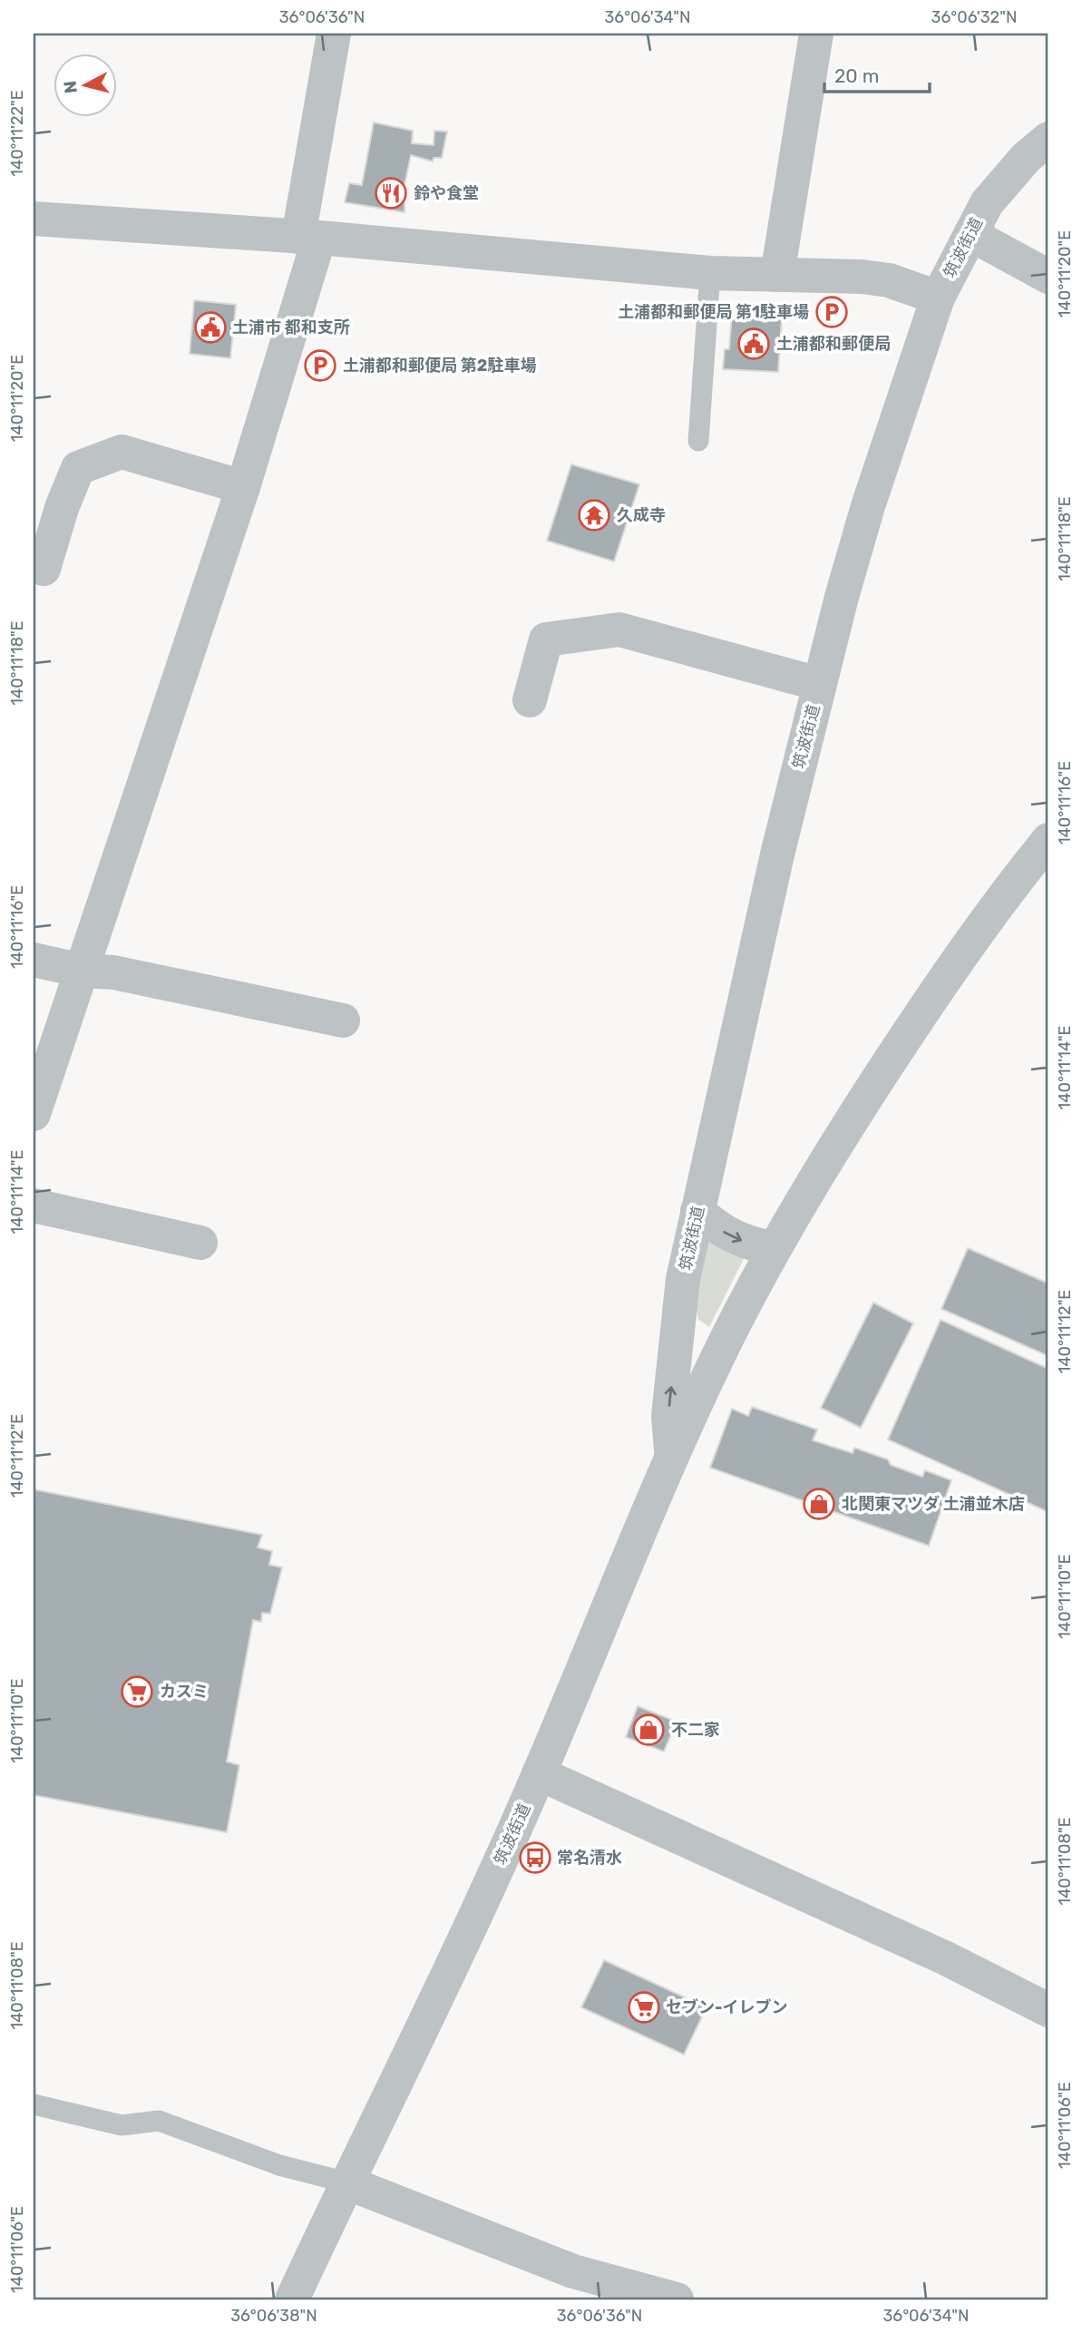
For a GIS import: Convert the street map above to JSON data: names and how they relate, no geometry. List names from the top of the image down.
{
  "streets": {
    "street": ["筑波街道"]
  },
  "places": {
    "restaurant": ["鈴や食堂"],
    "parking": ["土浦都和郵便局 第1駐車場", "土浦都和郵便局 第2駐車場"],
    "public building": ["土浦市 都和支所", "土浦都和郵便局"],
    "temple": ["久成寺"],
    "shop": ["北関東マツダ 土浦並木店", "不二家"],
    "supermarket": ["カスミ", "セブン-イレブン"],
    "bus stop": ["常名清水"]
  },
  "scale_bar": "20 m",
  "north": "left",
  "coordinates": [
    "36°06'36\"N",
    "36°06'34\"N",
    "36°06'32\"N",
    "140°11'22\"E",
    "140°11'20\"E",
    "140°11'18\"E",
    "140°11'16\"E",
    "140°11'14\"E",
    "140°11'12\"E",
    "140°11'10\"E",
    "140°11'08\"E",
    "140°11'06\"E",
    "36°06'38\"N"
  ]
}
